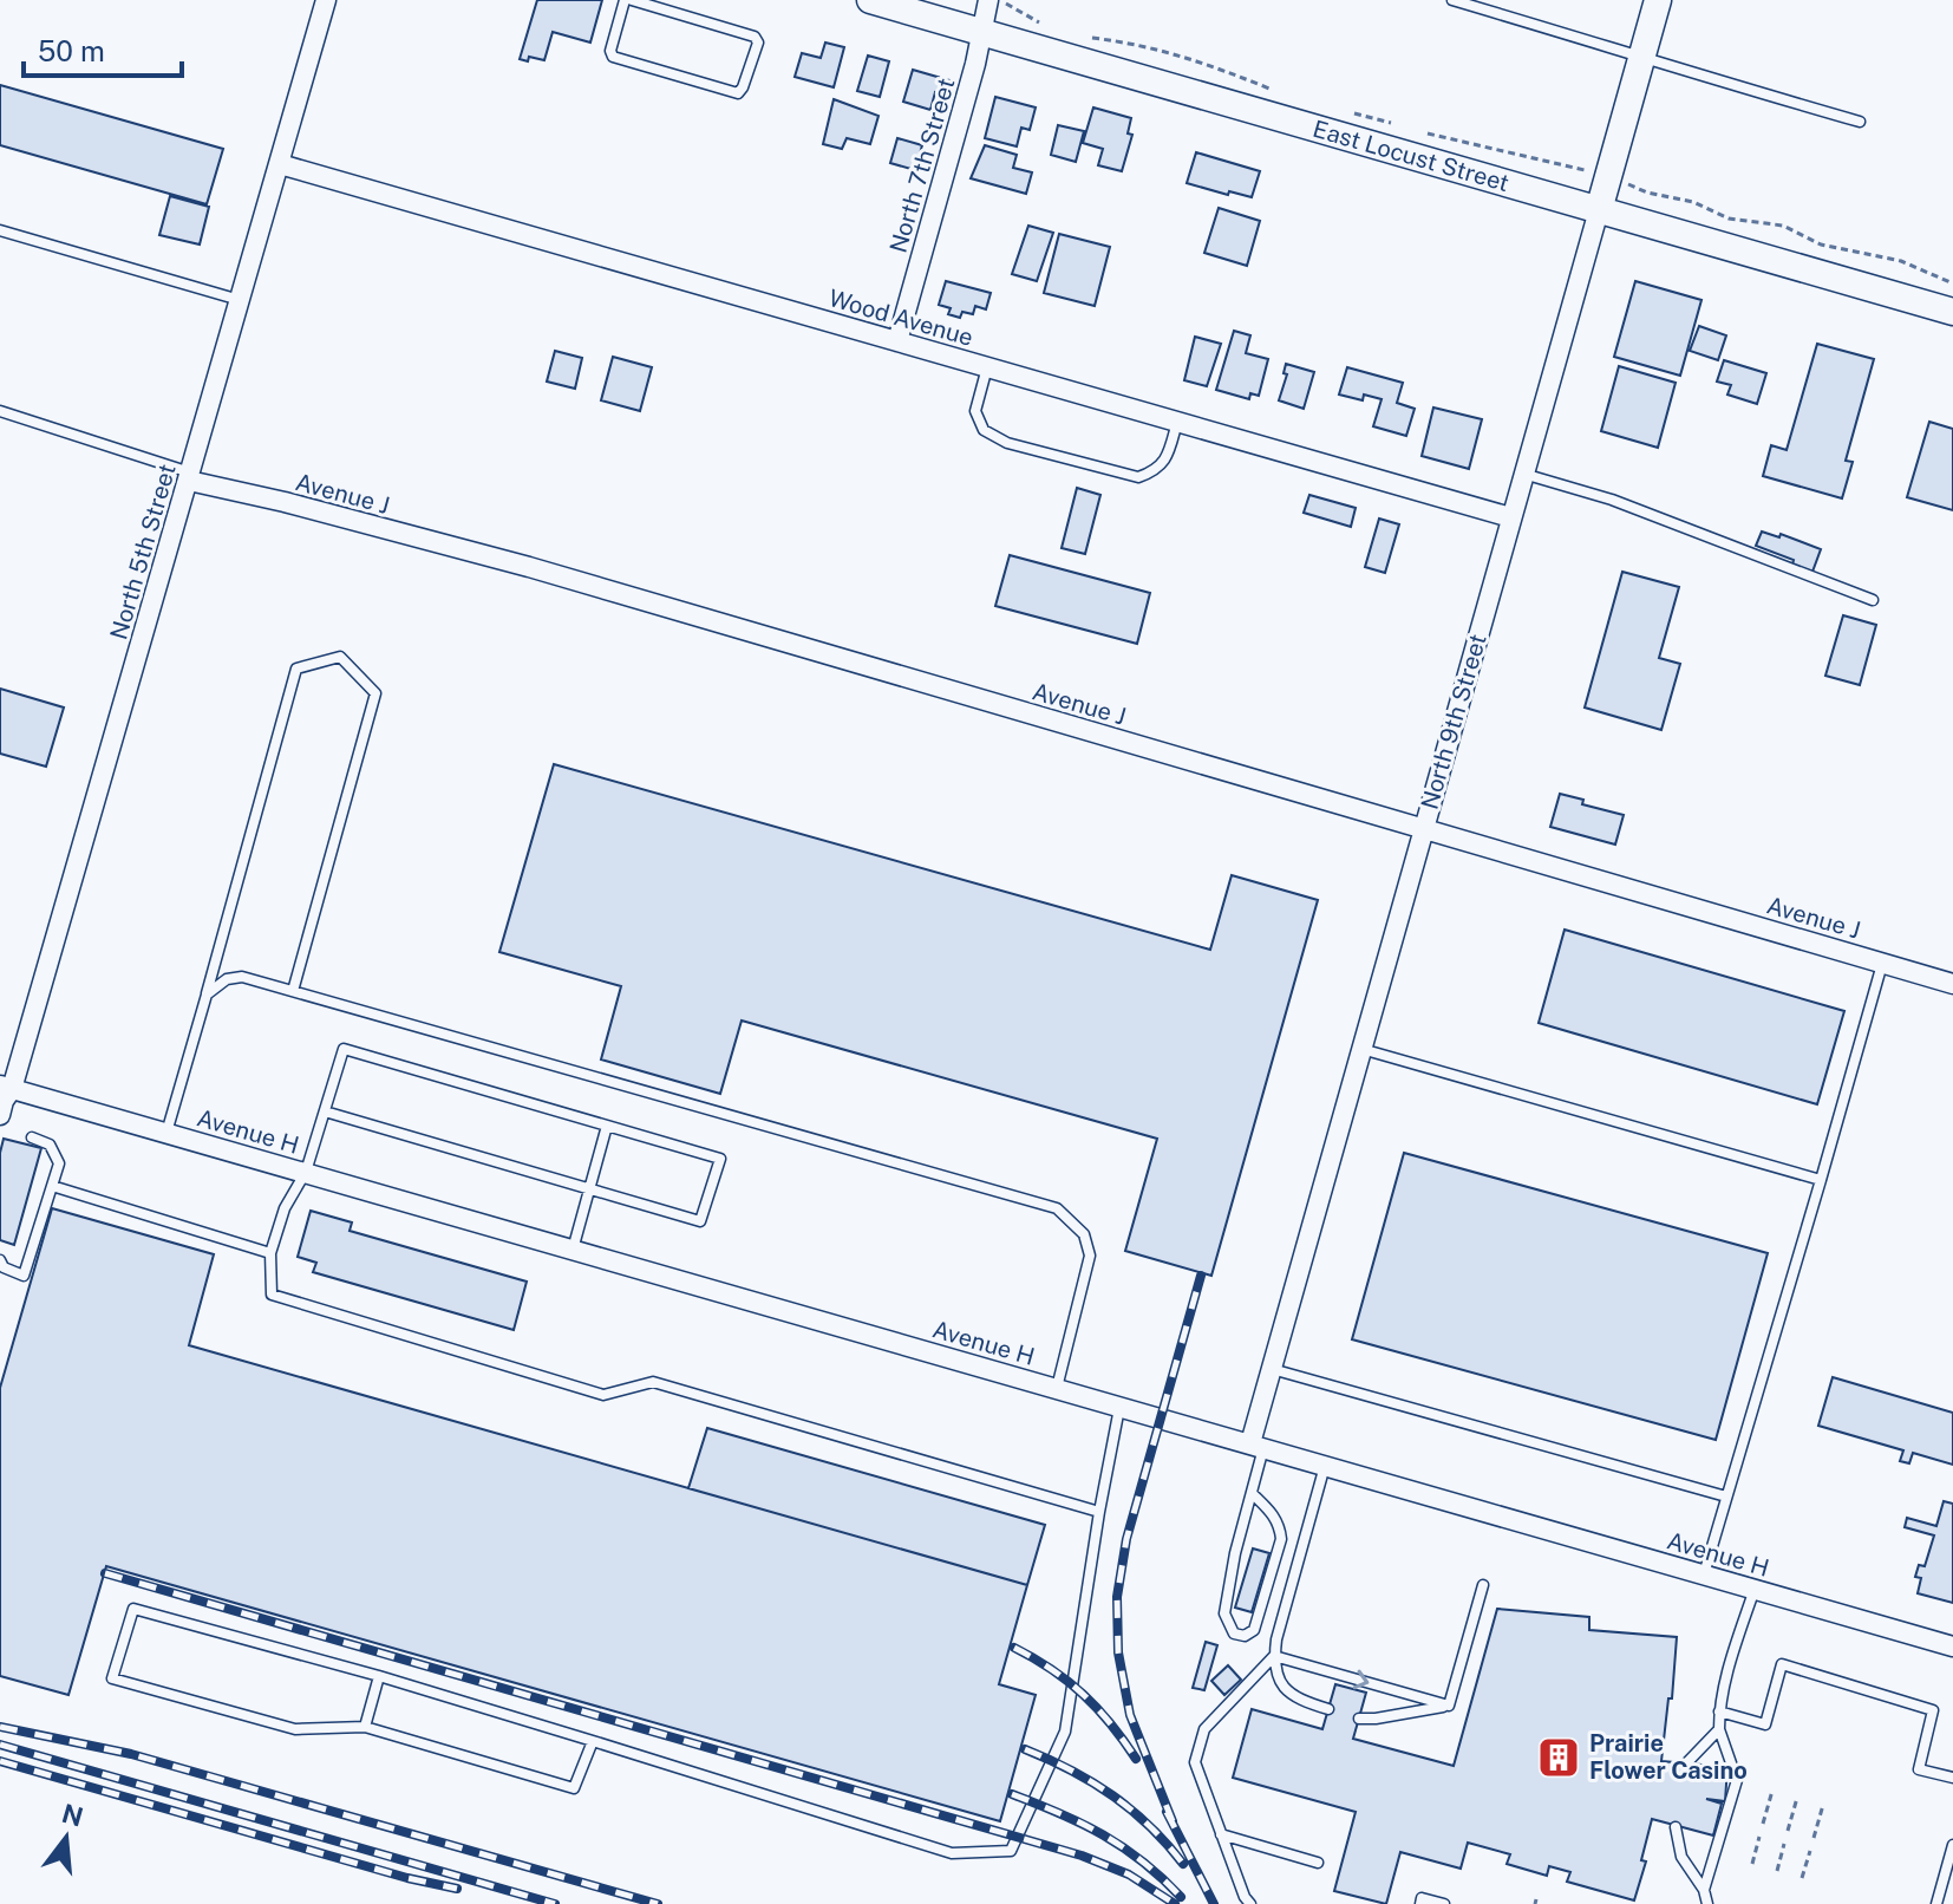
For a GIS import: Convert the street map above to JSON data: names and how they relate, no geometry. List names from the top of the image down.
{
  "streets": {
    "main road": ["East Locust Street", "North 9th Street"],
    "street": [
      "North 7th Street",
      "Wood Avenue",
      "Avenue J",
      "North 5th Street",
      "Avenue H"
    ]
  },
  "crossings": [
    ["East Locust Street", "North 7th Street"],
    ["East Locust Street", "North 9th Street"],
    ["North 7th Street", "Wood Avenue"],
    ["Wood Avenue", "North 5th Street"],
    ["Wood Avenue", "North 9th Street"],
    ["Avenue J", "North 5th Street"],
    ["Avenue J", "North 9th Street"],
    ["North 5th Street", "Avenue H"],
    ["North 9th Street", "Avenue H"]
  ],
  "places": {
    "building": ["Prairie Flower Casino"]
  },
  "scale_bar": "50 m",
  "north": "top"
}
